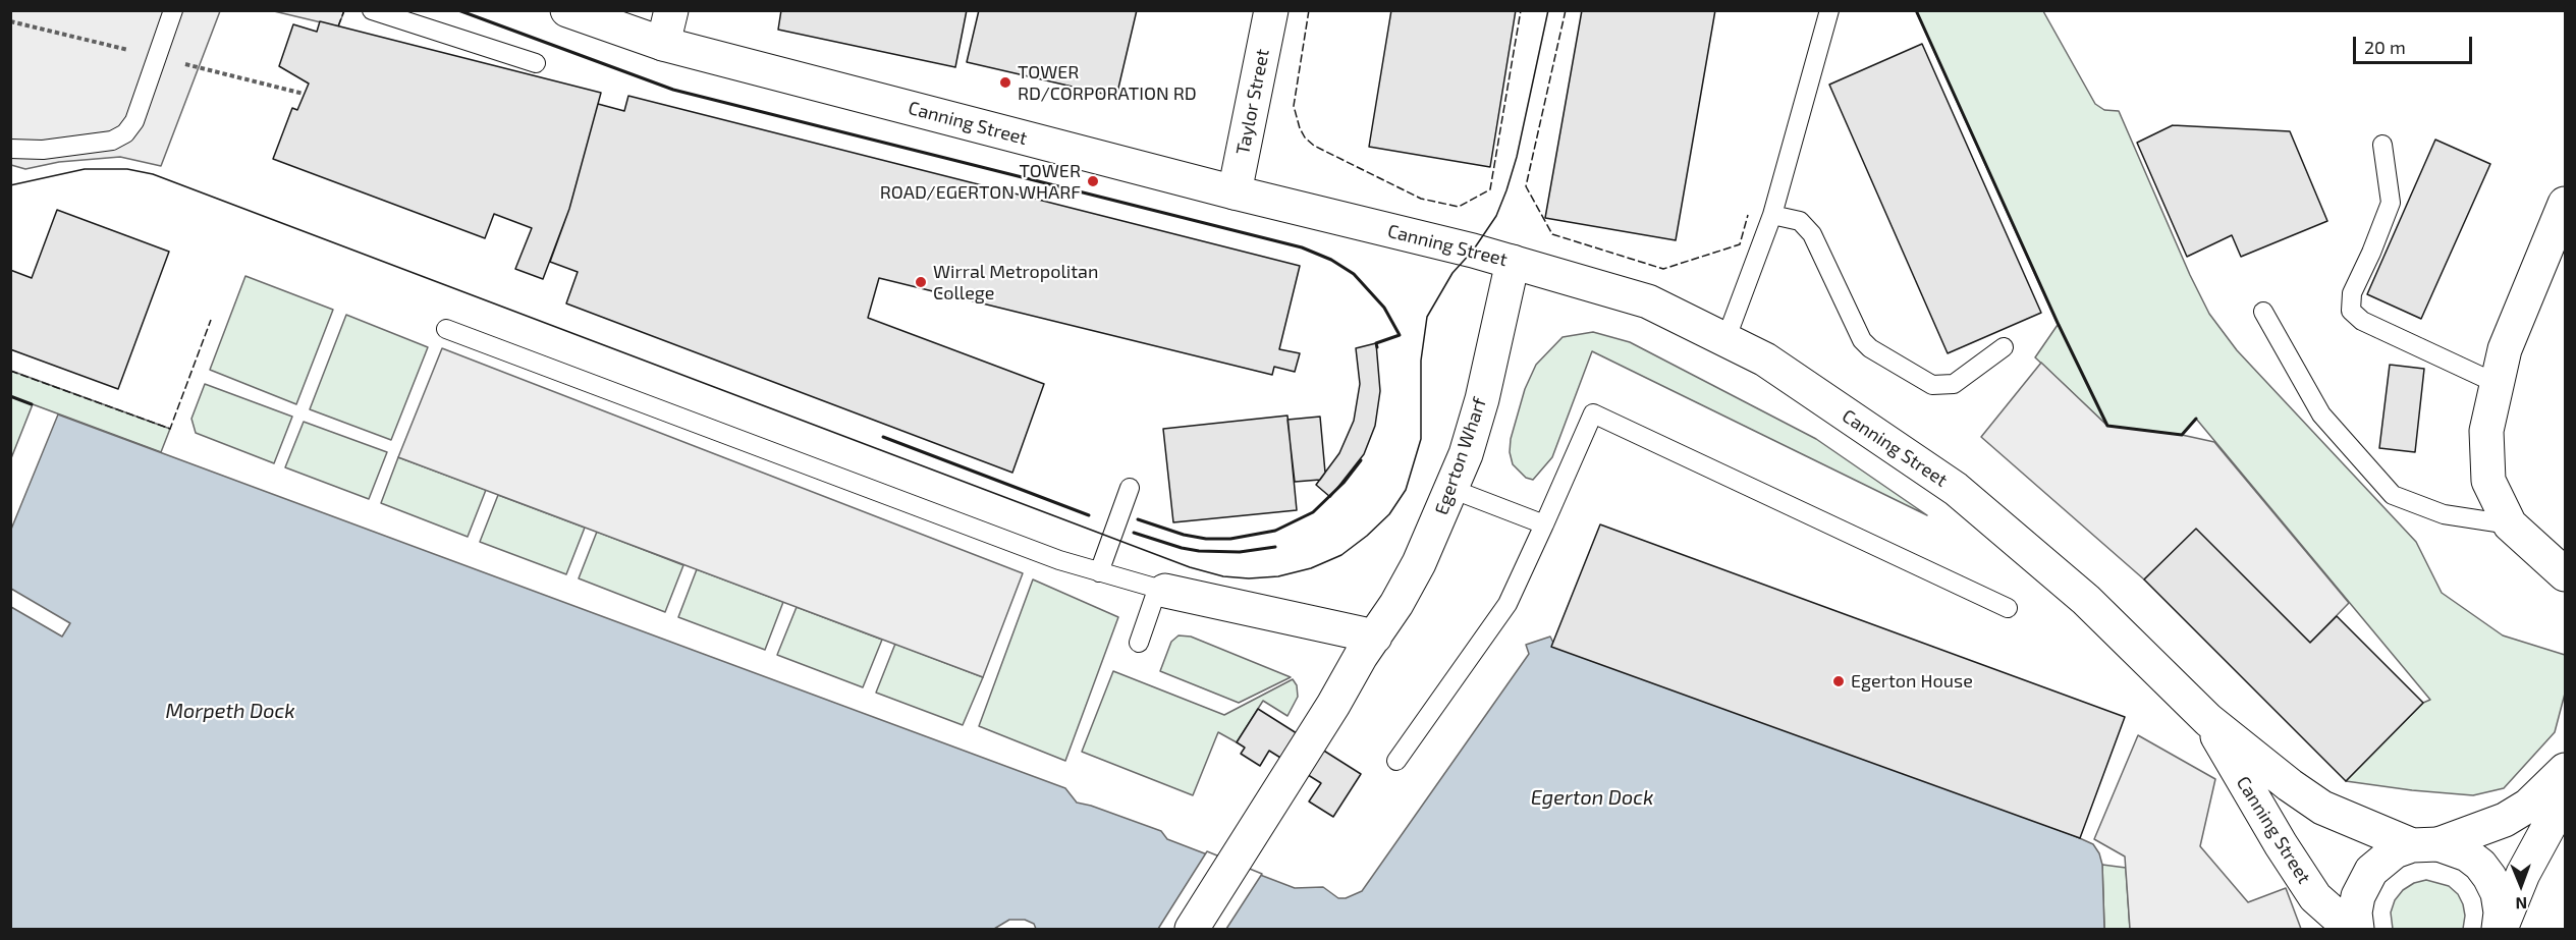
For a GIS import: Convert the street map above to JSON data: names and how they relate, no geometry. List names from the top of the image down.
{
  "streets": {
    "main road": ["Taylor Street", "Canning Street", "Egerton Wharf"]
  },
  "crossings": [
    ["Taylor Street", "Canning Street"],
    ["Canning Street", "Egerton Wharf"]
  ],
  "water": ["Morpeth Dock", "Egerton Dock"],
  "places": [
    "TOWER RD/CORPORATION RD",
    "TOWER ROAD/EGERTON WHARF",
    "Wirral Metropolitan College",
    "Egerton House"
  ],
  "scale_bar": "20 m",
  "north": "bottom"
}
